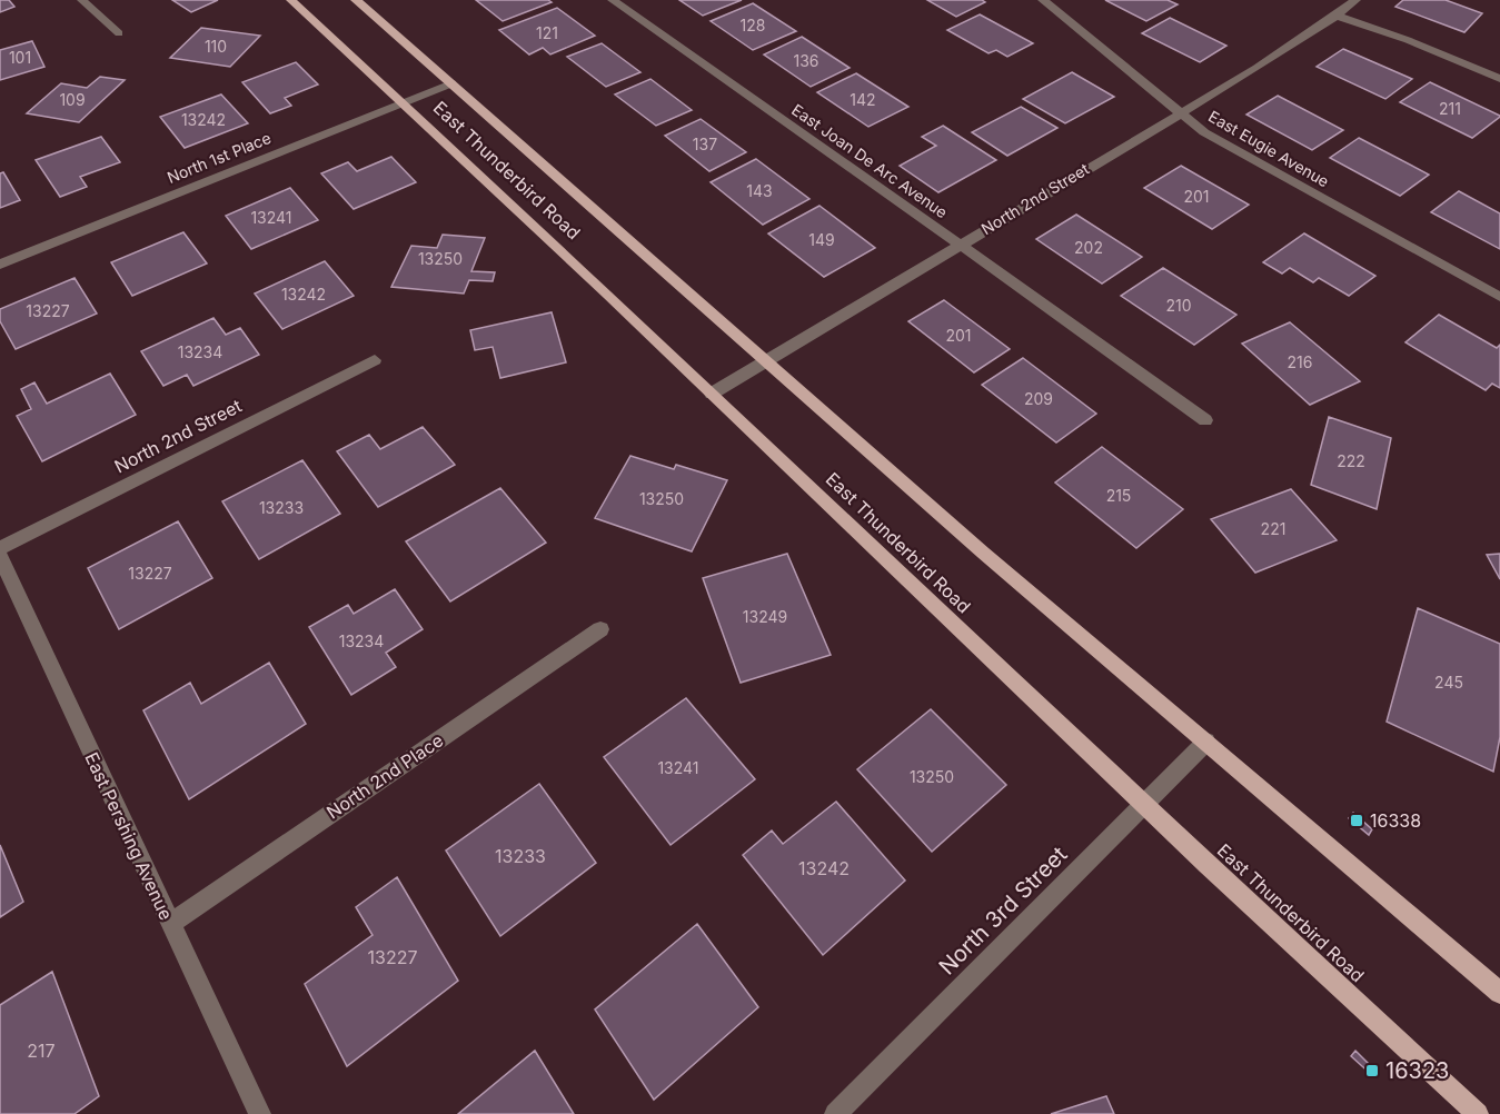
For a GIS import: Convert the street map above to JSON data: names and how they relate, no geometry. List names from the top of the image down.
{
  "streets": {
    "main road": ["East Thunderbird Road"],
    "street": [
      "East Eugie Avenue",
      "North 1st Place",
      "East Joan De Arc Avenue",
      "North 2nd Street",
      "North 2nd Place",
      "East Pershing Avenue",
      "North 3rd Street"
    ]
  },
  "crossings": [
    ["East Eugie Avenue", "North 2nd Street"],
    ["North 1st Place", "East Thunderbird Road"],
    ["East Joan De Arc Avenue", "North 2nd Street"],
    ["East Thunderbird Road", "North 2nd Street"],
    ["East Thunderbird Road", "North 3rd Street"],
    ["North 2nd Place", "East Pershing Avenue"]
  ],
  "places": {
    "transit": ["16338", "16323"]
  },
  "house_numbers": [
    "128",
    "121",
    "110",
    "101",
    "136",
    "109",
    "142",
    "211",
    "13242",
    "137",
    "143",
    "201",
    "13241",
    "149",
    "202",
    "13250",
    "13242",
    "210",
    "13227",
    "201",
    "13234",
    "216",
    "209",
    "222",
    "215",
    "13250",
    "13233",
    "221",
    "13227",
    "13249",
    "13234",
    "245",
    "13241",
    "13250",
    "13233",
    "13242",
    "13227",
    "217"
  ]
}
